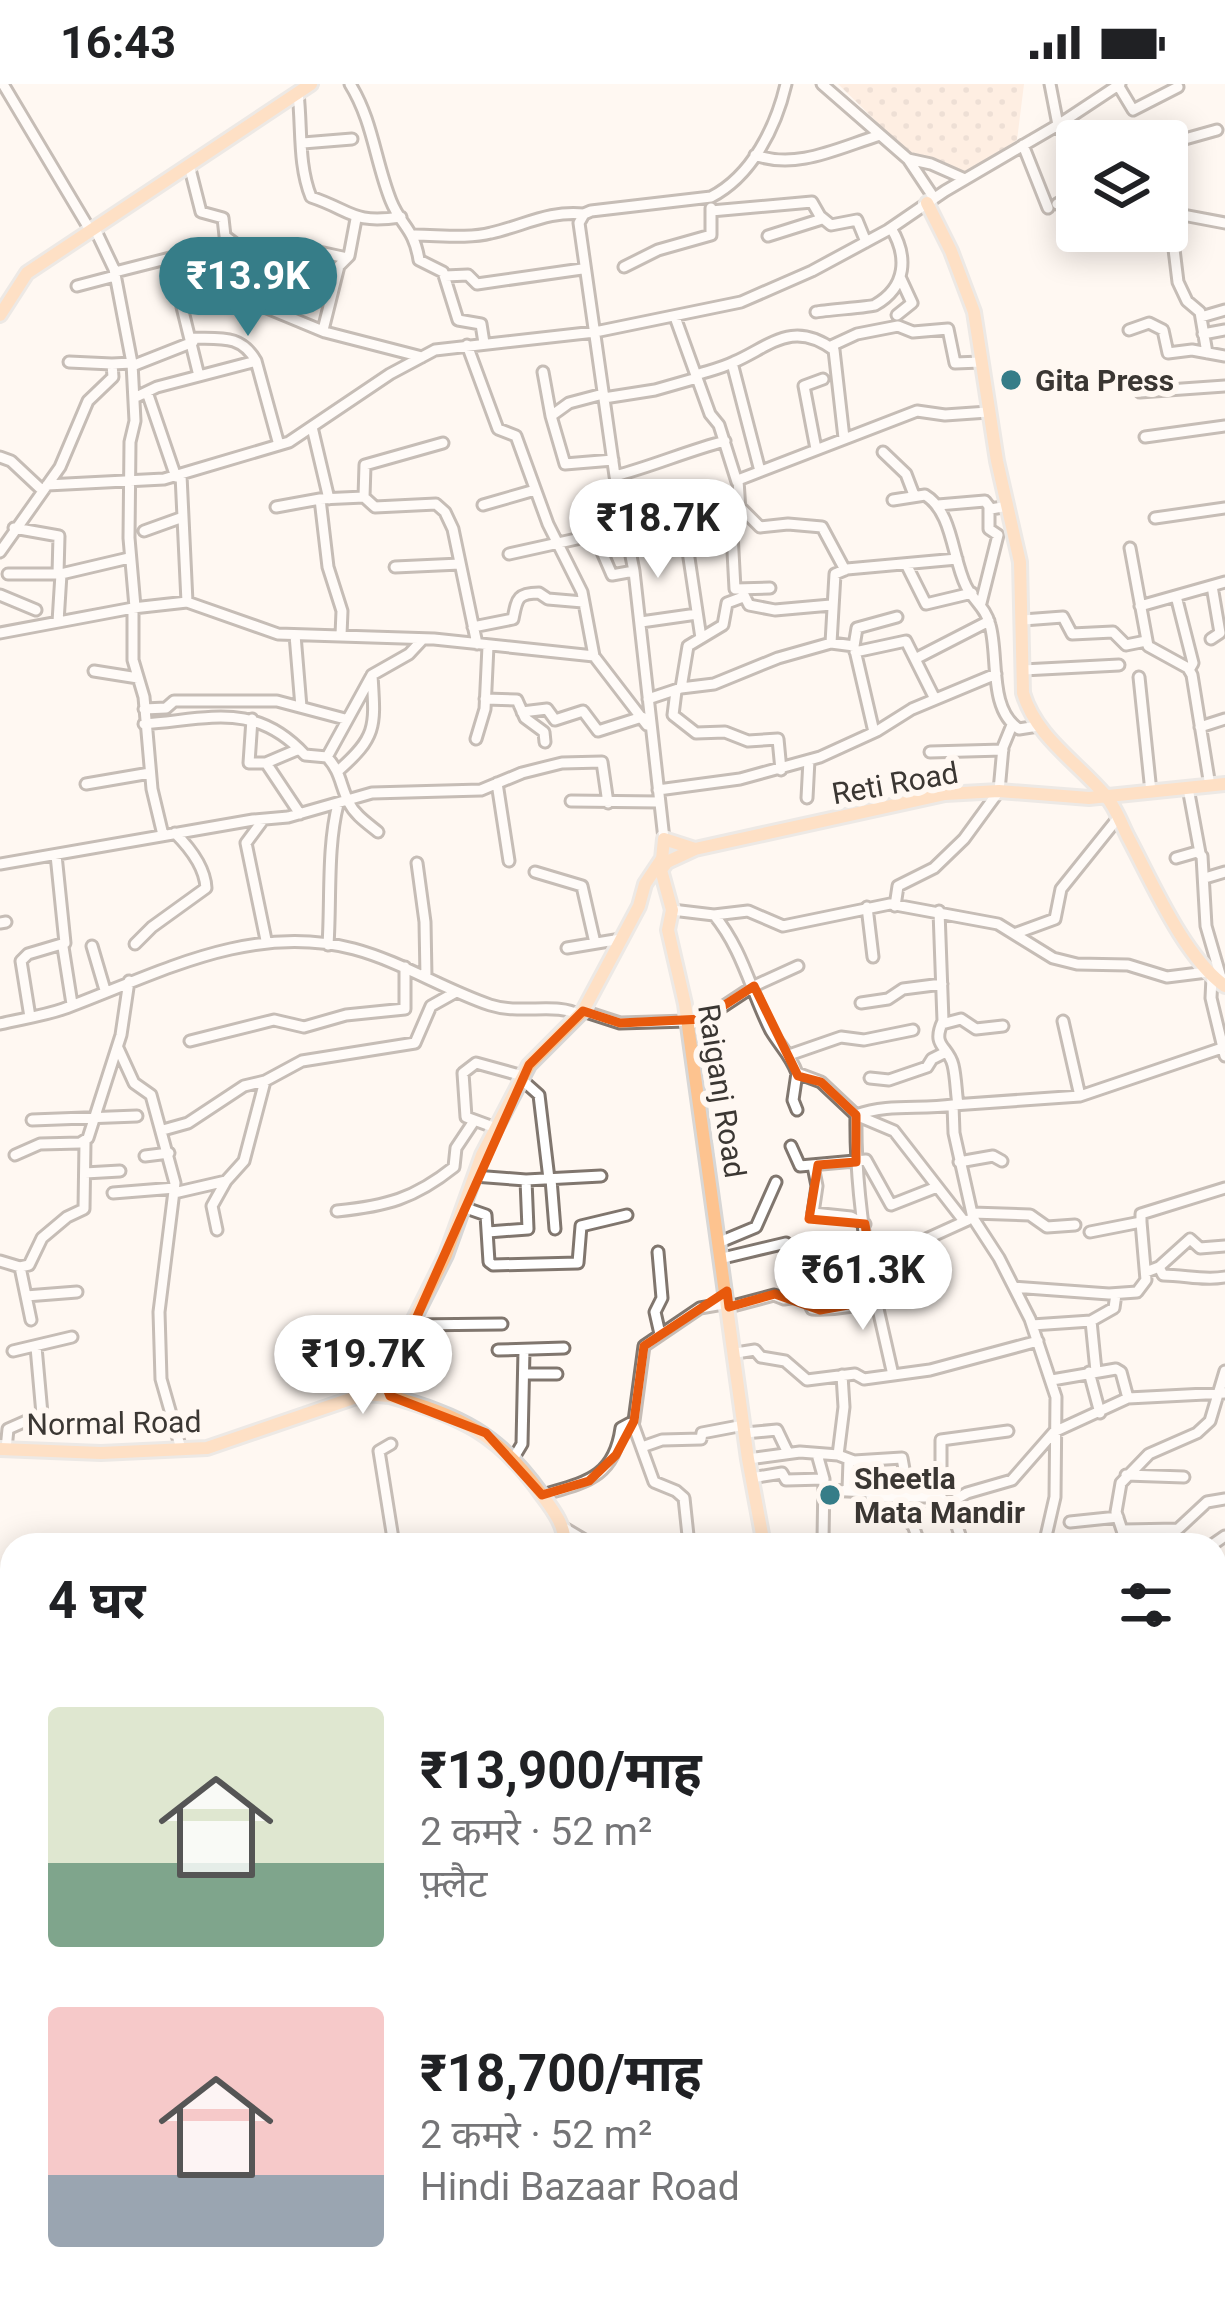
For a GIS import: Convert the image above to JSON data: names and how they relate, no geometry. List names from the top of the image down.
{
  "streets": {
    "main road": ["Reti Road", "Raiganj Road", "Normal Road"]
  },
  "crossings": [
    ["Reti Road", "Raiganj Road"]
  ],
  "places": ["Gita Press", "Sheetla Mata Mandir"],
  "page": {
    "status": "16:43",
    "price": [
      "₹13.9K",
      "₹18.7K",
      "₹61.3K",
      "₹19.7K"
    ],
    "heading": "4 घर",
    "list": [
      {
        "name": "₹13,900/माह",
        "note": "2 कमरे · 52 m² · फ़्लैट"
      },
      {
        "name": "₹18,700/माह",
        "note": "2 कमरे · 52 m² · Hindi Bazaar Road"
      }
    ]
  }
}
